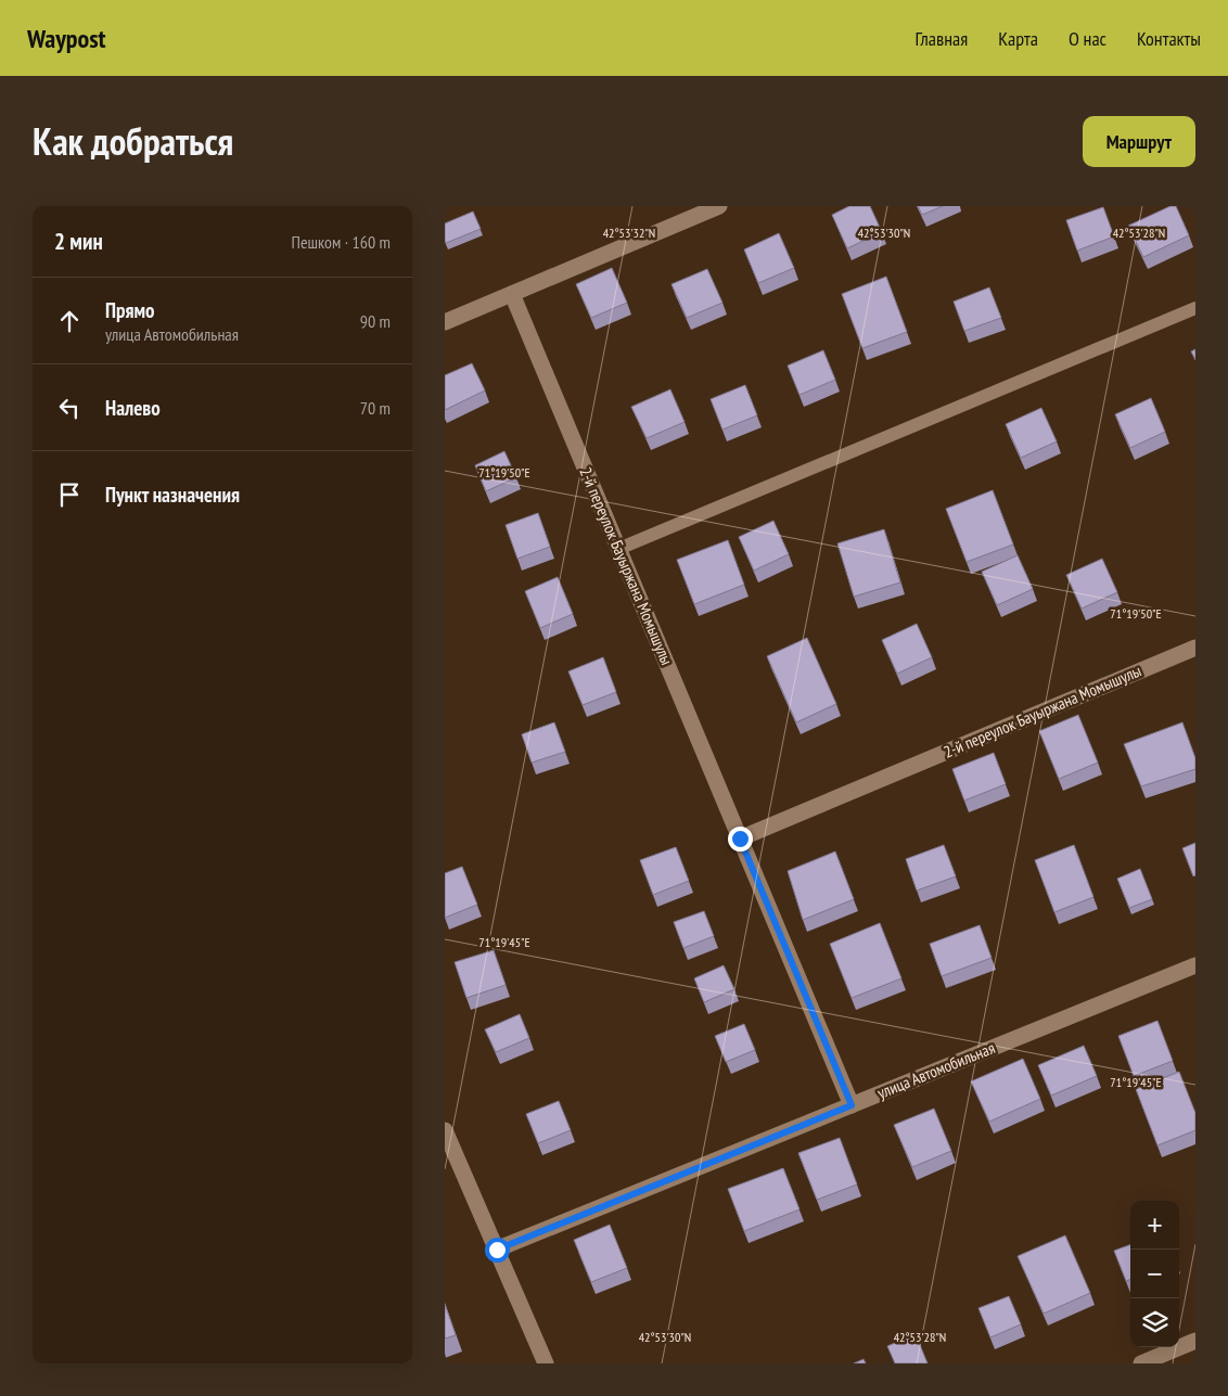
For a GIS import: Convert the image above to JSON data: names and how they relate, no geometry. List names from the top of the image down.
{
  "streets": {
    "street": ["2-й переулок Бауыржана Момышулы", "улица Автомобильная"]
  },
  "crossings": [
    ["2-й переулок Бауыржана Момышулы", "улица Автомобильная"]
  ],
  "page": {
    "header": "Waypost",
    "nav": [
      "Главная",
      "Карта",
      "О нас",
      "Контакты"
    ],
    "title": "Как добраться",
    "buttons": "Маршрут",
    "heading": ["2 мин", "Пешком · 160 m"],
    "list": [
      ["Прямо", "улица Автомобильная", "90 m"],
      ["Налево", "70 m"],
      "Пункт назначения"
    ],
    "map_buttons": ["+", "−"]
  },
  "coordinates": [
    "42°53'32\"N",
    "42°53'30\"N",
    "42°53'28\"N",
    "71°19'50\"E",
    "71°19'45\"E"
  ]
}
